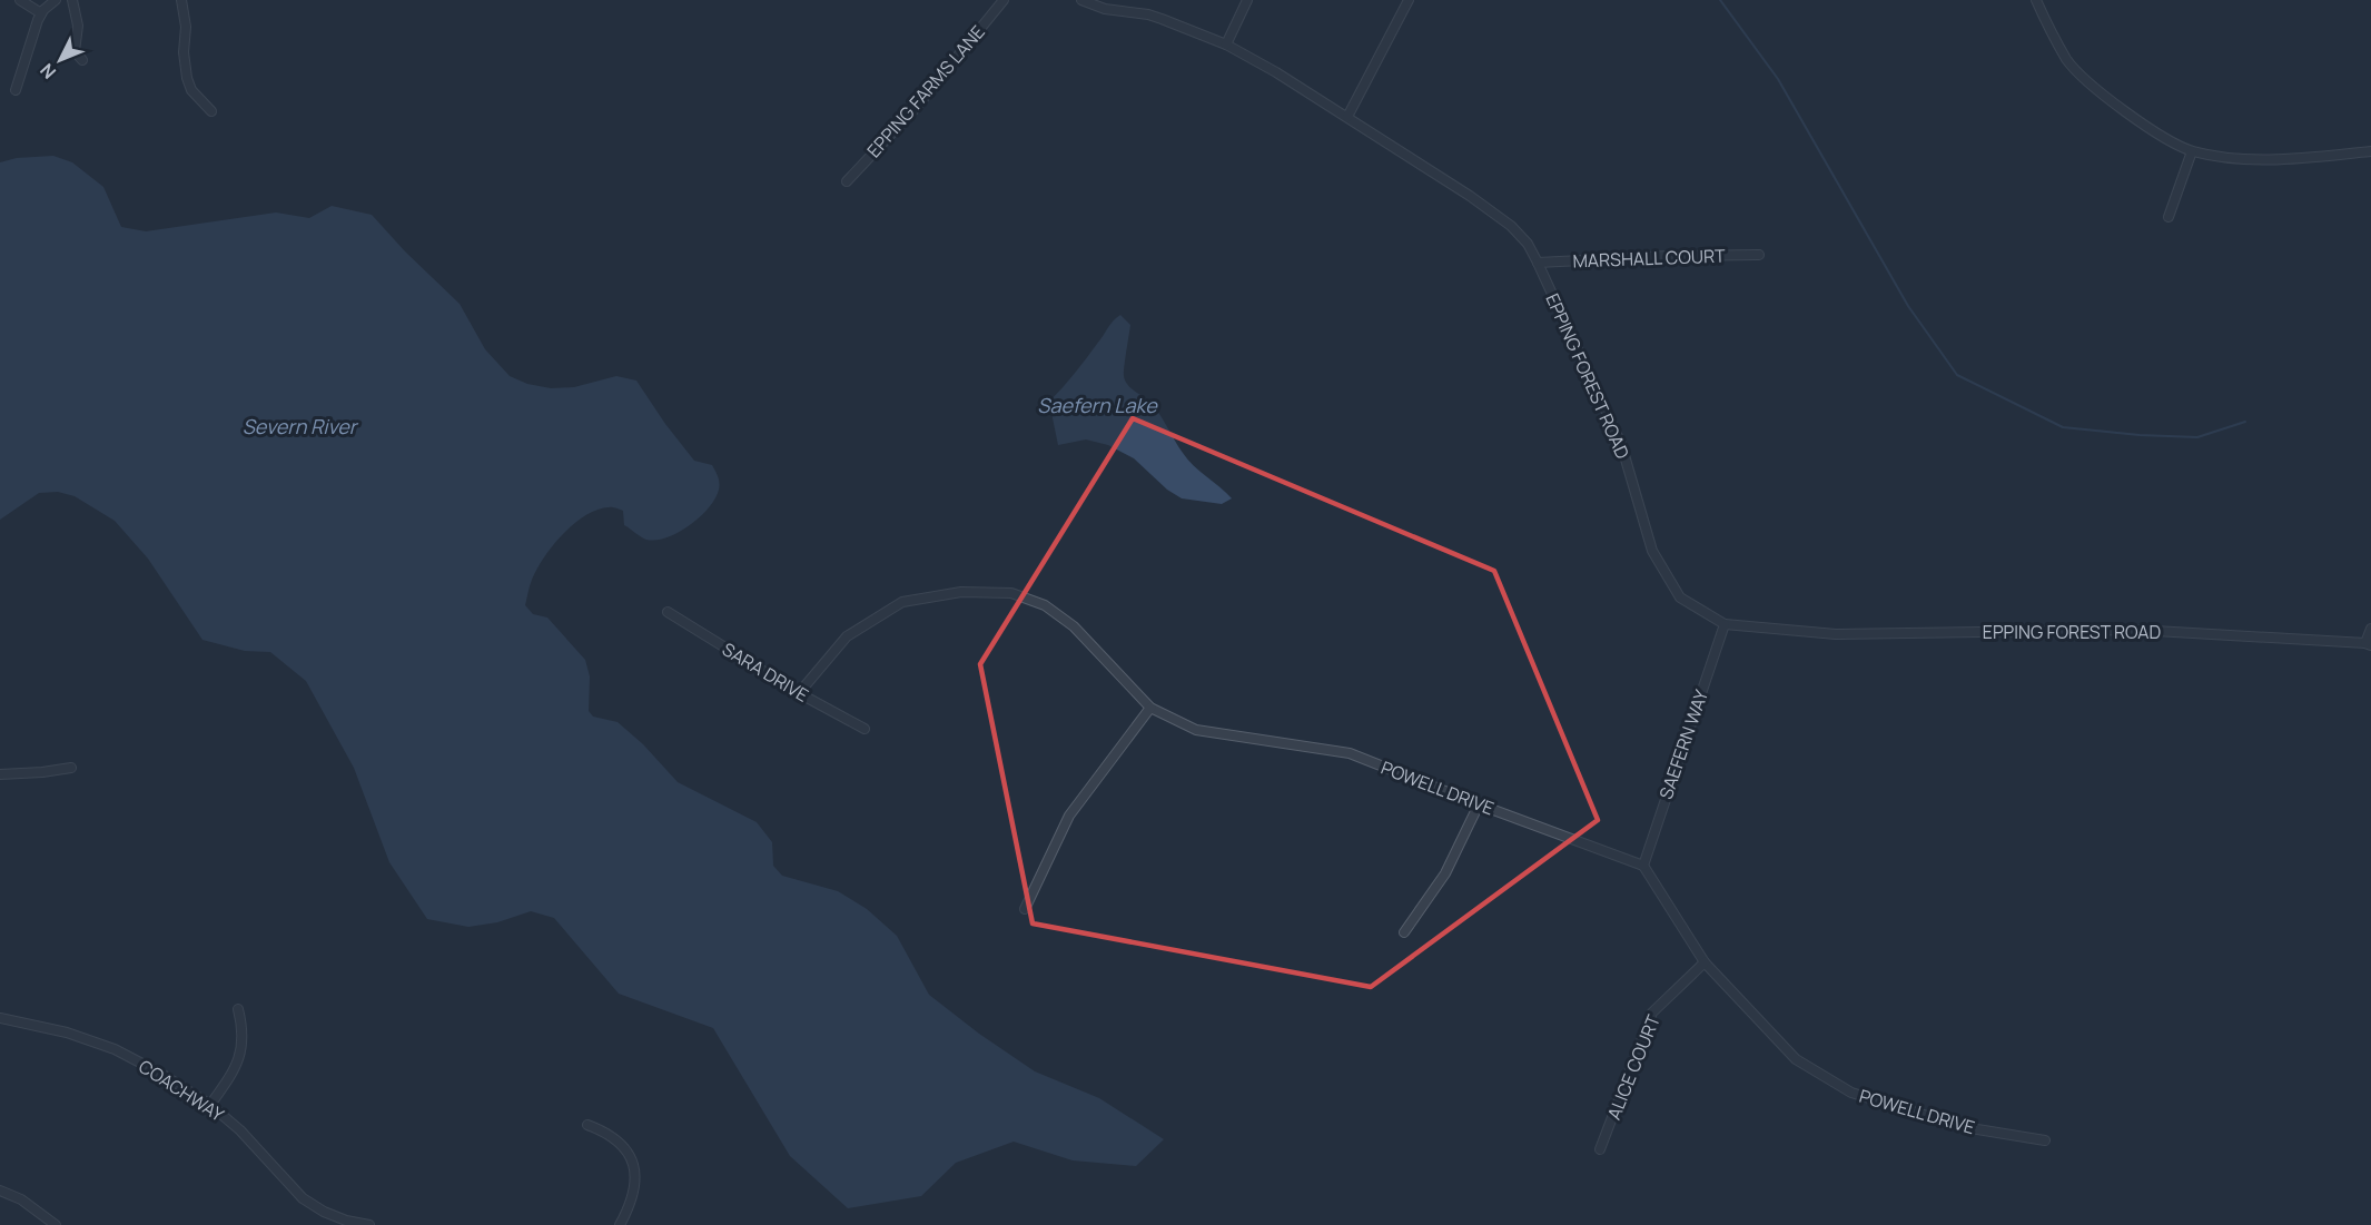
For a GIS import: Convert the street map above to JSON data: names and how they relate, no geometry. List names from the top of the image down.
{
  "streets": {
    "street": [
      "EPPING FARMS LANE",
      "MARSHALL COURT",
      "EPPING FOREST ROAD",
      "SARA DRIVE",
      "SAEFERN WAY",
      "POWELL DRIVE",
      "ALICE COURT",
      "COACHWAY"
    ]
  },
  "crossings": [
    ["MARSHALL COURT", "EPPING FOREST ROAD"],
    ["EPPING FOREST ROAD", "SAEFERN WAY"],
    ["SARA DRIVE", "POWELL DRIVE"],
    ["SAEFERN WAY", "POWELL DRIVE"],
    ["POWELL DRIVE", "ALICE COURT"]
  ],
  "water": ["Saefern Lake", "Severn River"],
  "north": "bottom left"
}
